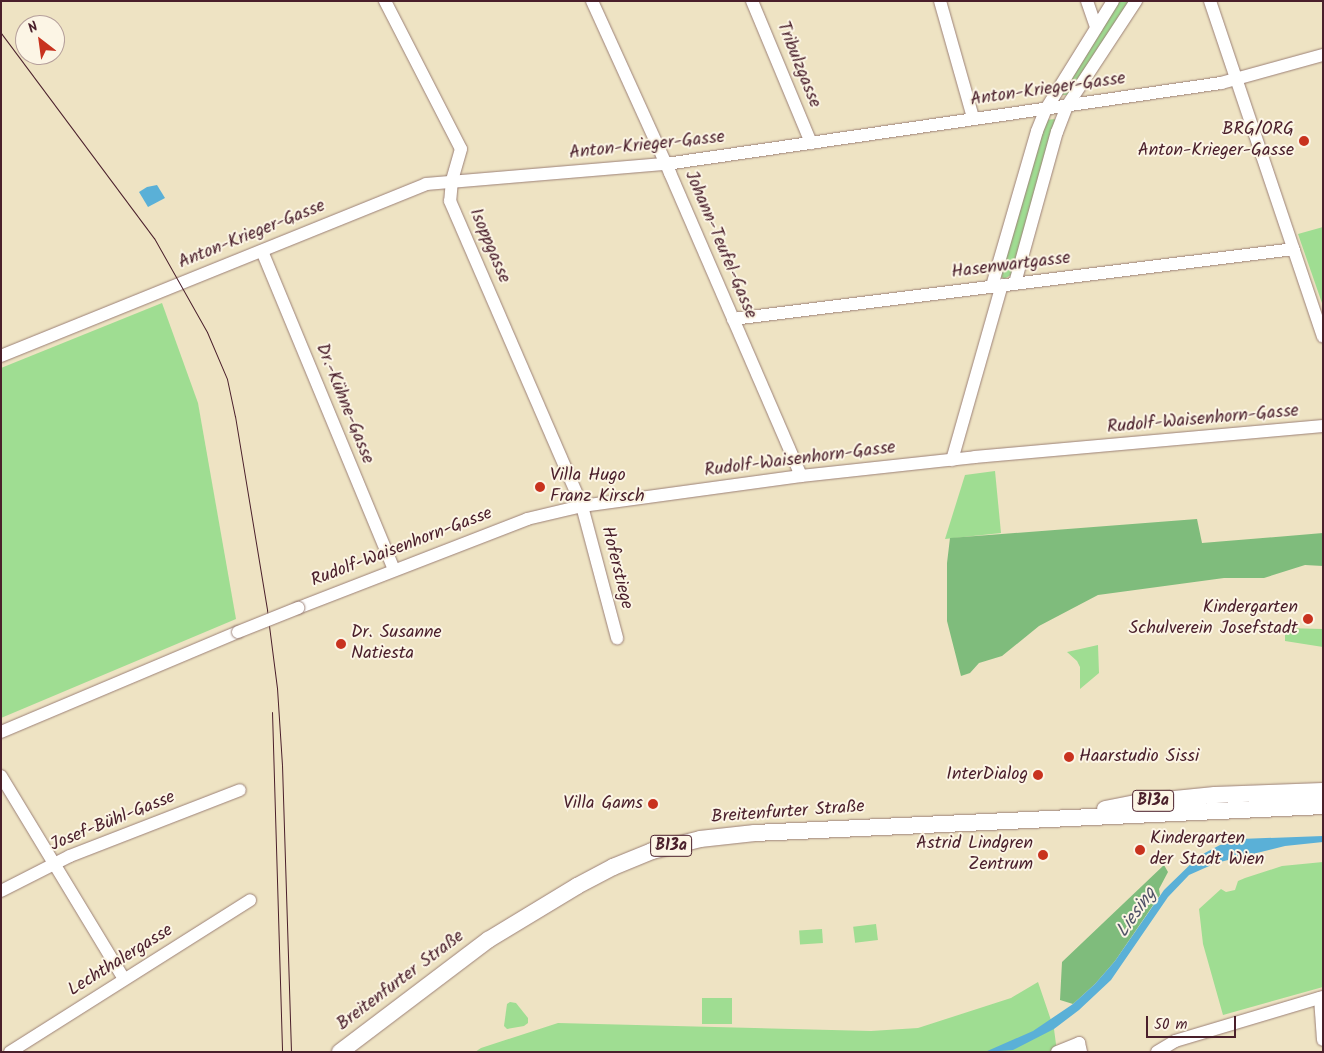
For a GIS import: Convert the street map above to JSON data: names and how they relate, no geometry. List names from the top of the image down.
{
  "streets": {
    "main road": ["B13a", "Breitenfurter Straße"],
    "street": [
      "Tribulzgasse",
      "Anton-Krieger-Gasse",
      "Johann-Teufel-Gasse",
      "Isoppgasse",
      "Hasenwartgasse",
      "Dr.-Kühne-Gasse",
      "Rudolf-Waisenhorn-Gasse",
      "Hoferstiege",
      "Josef-Bühl-Gasse",
      "Lechthalergasse"
    ]
  },
  "crossings": [
    ["Tribulzgasse", "Anton-Krieger-Gasse"],
    ["Anton-Krieger-Gasse", "Johann-Teufel-Gasse"],
    ["Anton-Krieger-Gasse", "Isoppgasse"],
    ["Anton-Krieger-Gasse", "Dr.-Kühne-Gasse"],
    ["Johann-Teufel-Gasse", "Hasenwartgasse"],
    ["Johann-Teufel-Gasse", "Rudolf-Waisenhorn-Gasse"],
    ["Isoppgasse", "Rudolf-Waisenhorn-Gasse"],
    ["Isoppgasse", "Hoferstiege"],
    ["Dr.-Kühne-Gasse", "Rudolf-Waisenhorn-Gasse"],
    ["Rudolf-Waisenhorn-Gasse", "Hoferstiege"]
  ],
  "water": ["Liesing"],
  "places": [
    "BRG/ORG Anton-Krieger-Gasse",
    "Villa Hugo Franz Kirsch",
    "Kindergarten Schulverein Josefstadt",
    "Dr. Susanne Natiesta",
    "Haarstudio Sissi",
    "InterDialog",
    "Villa Gams",
    "Kindergarten der Stadt Wien",
    "Astrid Lindgren Zentrum"
  ],
  "scale_bar": "50 m",
  "north": "top left"
}
